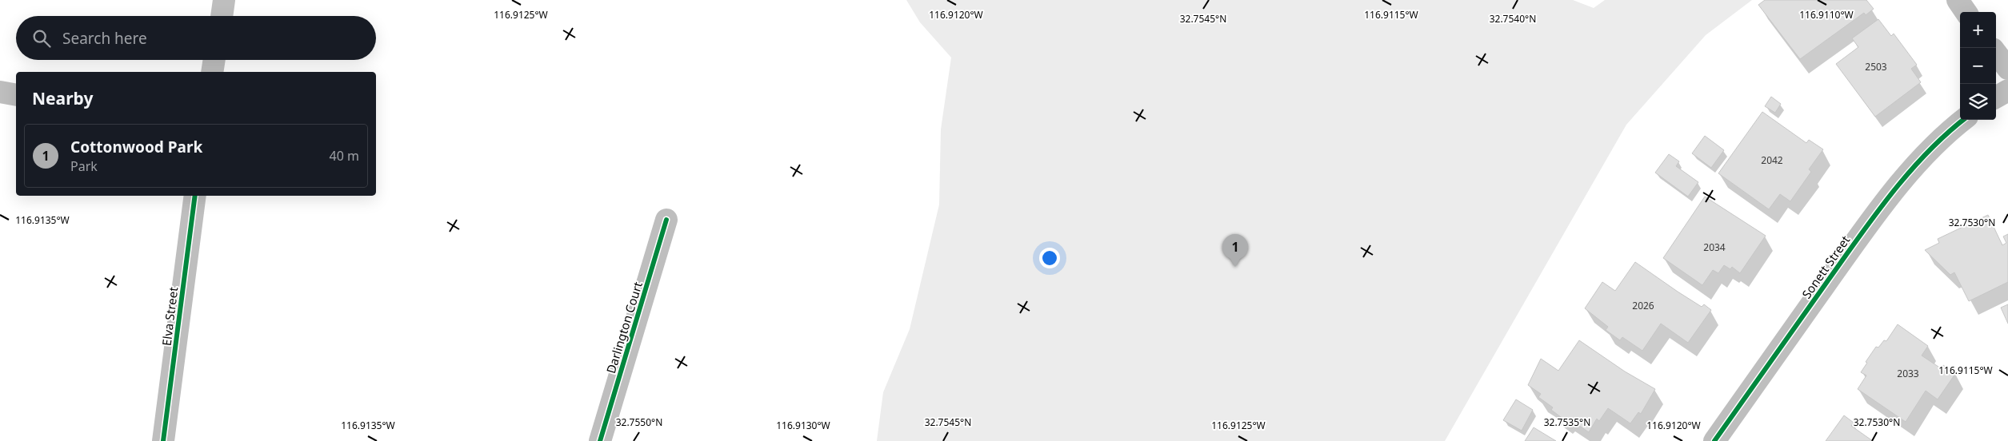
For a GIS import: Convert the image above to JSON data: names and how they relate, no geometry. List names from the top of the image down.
{
  "streets": {
    "street": ["Sonett Street", "Elva Street", "Darlington Court"]
  },
  "house_numbers": [
    "2503",
    "2042",
    "2034",
    "2026",
    "2033"
  ],
  "page": {
    "map_buttons": ["+", "−"],
    "search": "Search here",
    "heading": "Nearby",
    "list": [
      {
        "mark": "1",
        "name": "Cottonwood Park",
        "note": "Park",
        "value": "40 m"
      }
    ],
    "pins": "1"
  },
  "coordinates": [
    "116.9125°W",
    "116.9115°W",
    "116.9120°W",
    "116.9110°W",
    "32.7545°N",
    "32.7540°N",
    "116.9135°W",
    "32.7530°N",
    "32.7550°N",
    "32.7535°N",
    "116.9130°W"
  ]
}
